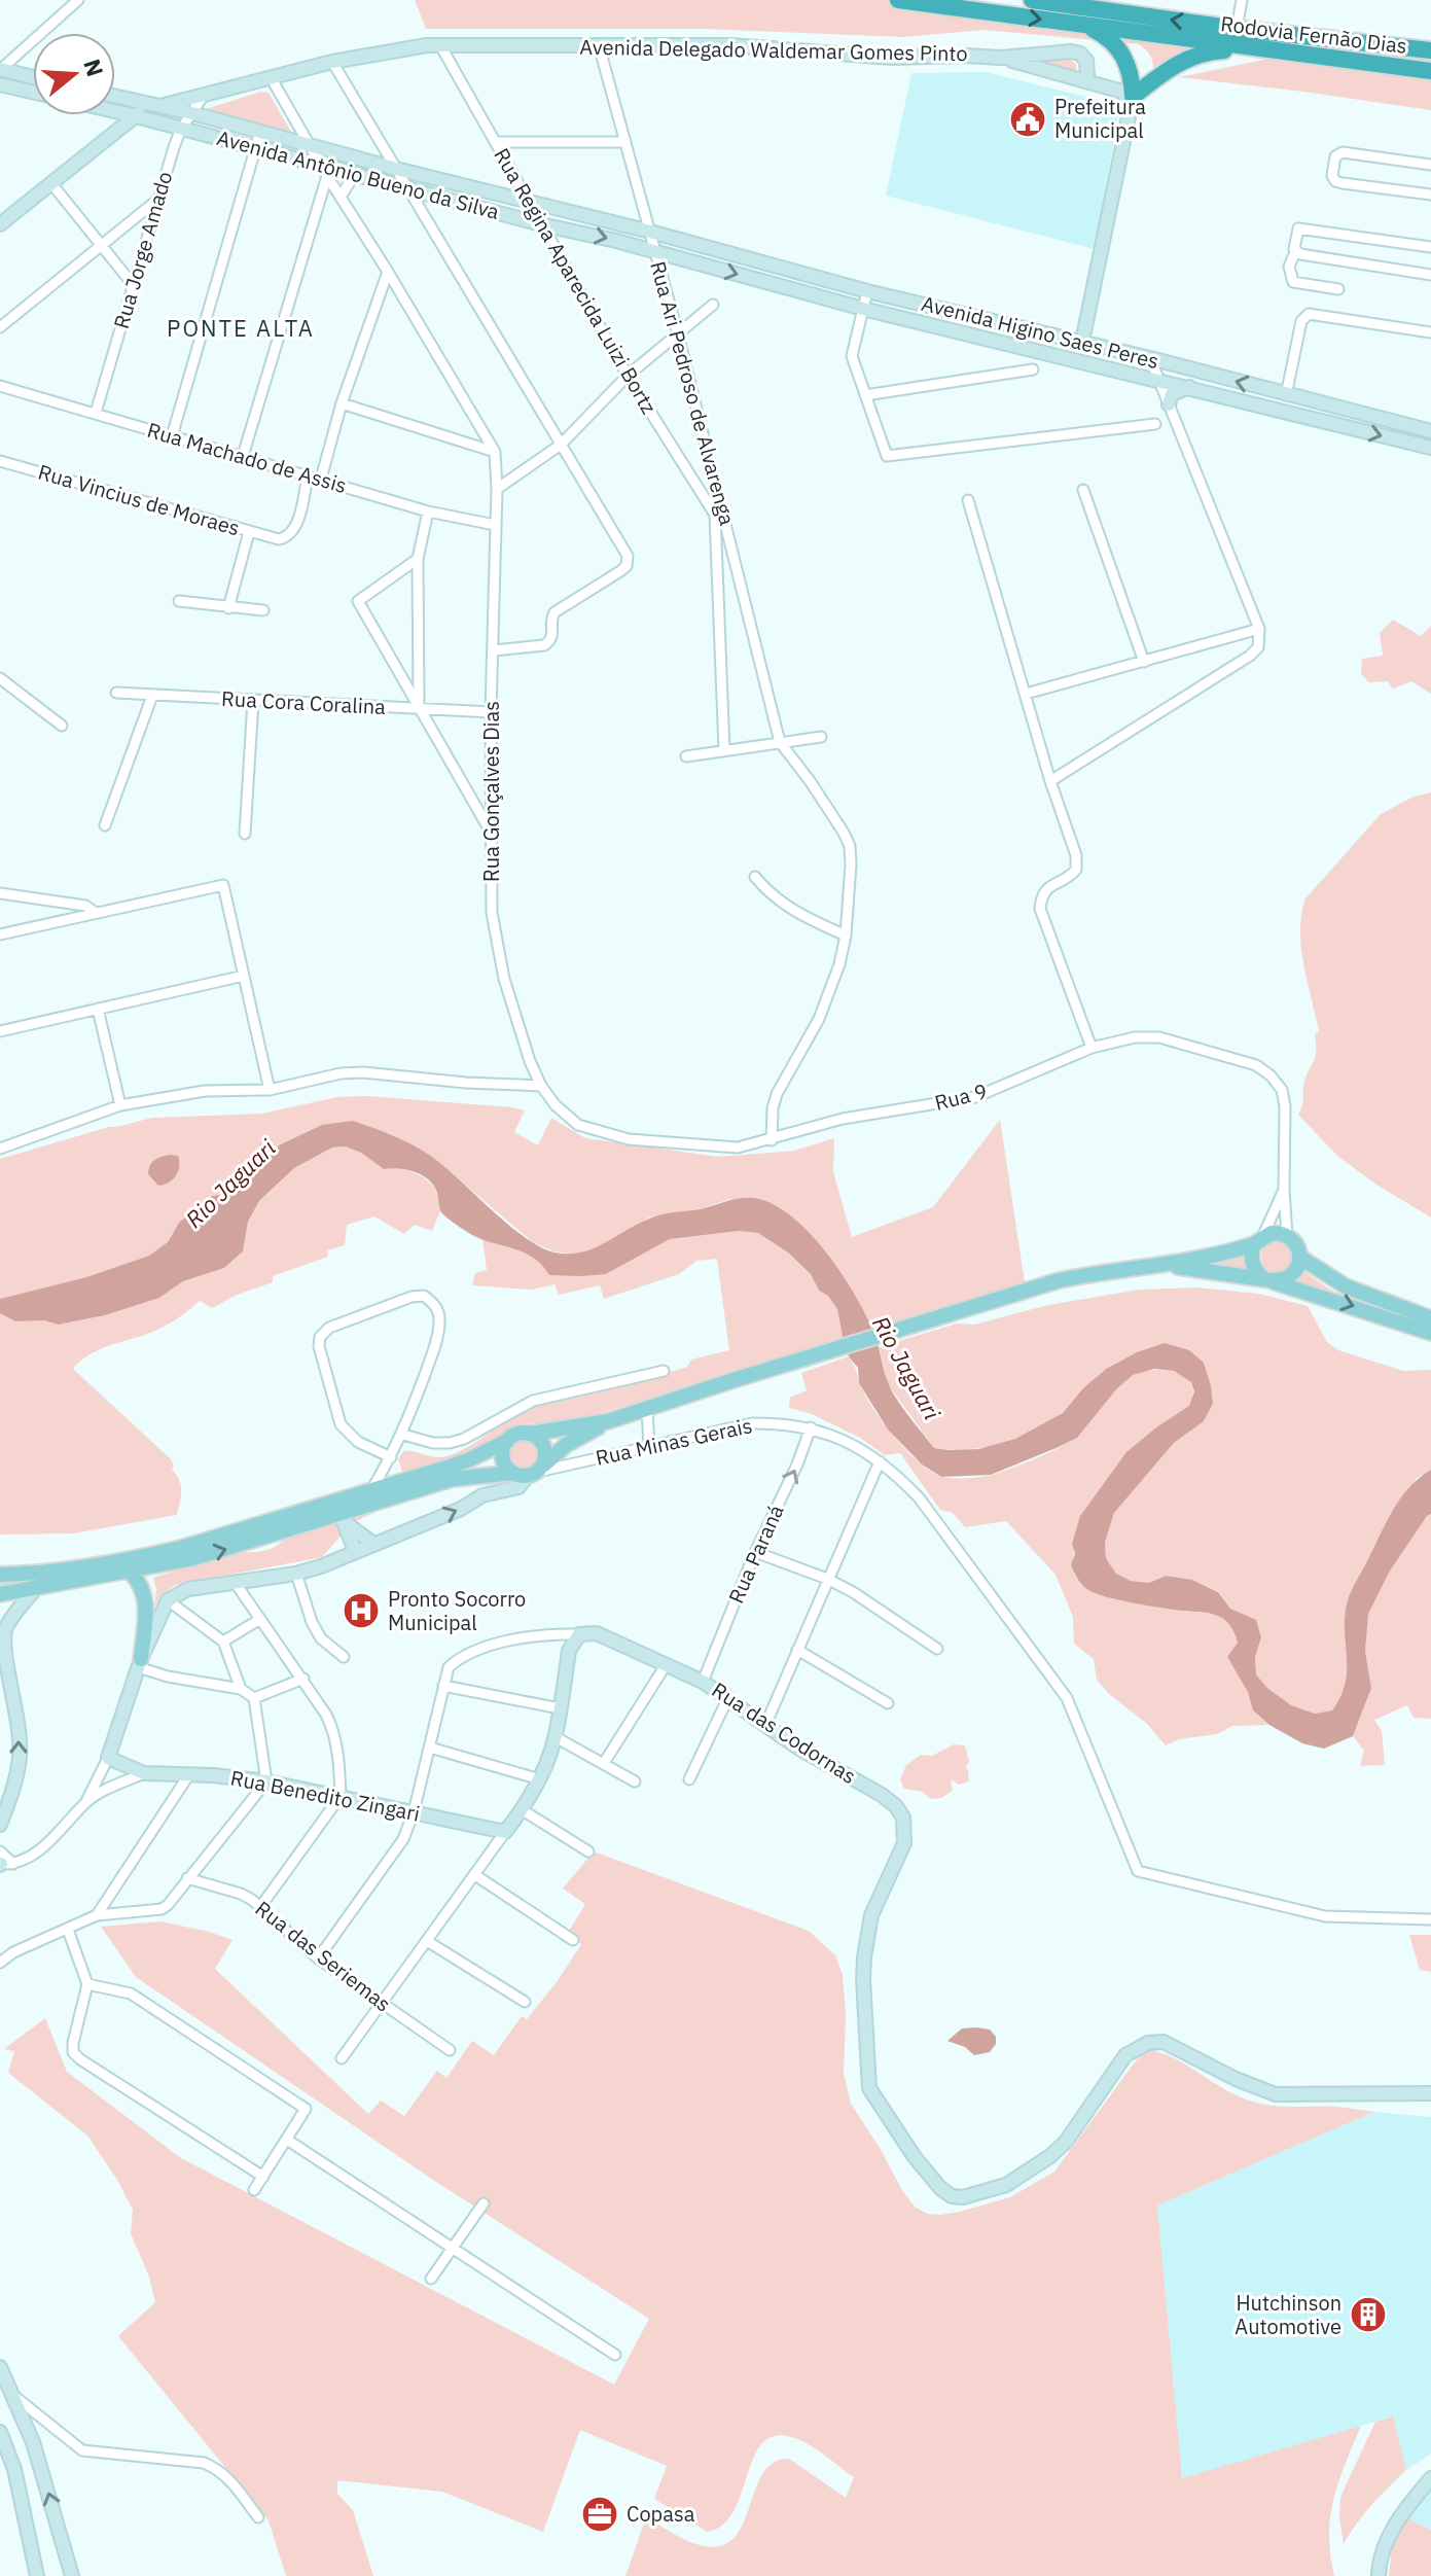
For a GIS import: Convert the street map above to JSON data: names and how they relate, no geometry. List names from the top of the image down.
{
  "streets": {
    "highway": ["Rodovia Fernão Dias"],
    "street": [
      "Avenida Delegado Waldemar Gomes Pinto",
      "Avenida Antônio Bueno da Silva",
      "Rua Jorge Amado",
      "Rua Regina Aparecida Luizi Bortz",
      "Avenida Higino Saes Peres",
      "Rua Ari Pedroso de Alvarenga",
      "Rua Machado de Assis",
      "Rua Vincius de Moraes",
      "Rua Cora Coralina",
      "Rua Gonçalves Dias",
      "Rua 9",
      "Rua Minas Gerais",
      "Rua Paraná",
      "Rua das Codornas",
      "Rua Benedito Zingari",
      "Rua das Seriemas"
    ]
  },
  "crossings": [
    ["Avenida Delegado Waldemar Gomes Pinto", "Avenida Antônio Bueno da Silva"],
    ["Avenida Delegado Waldemar Gomes Pinto", "Rua Jorge Amado"],
    ["Avenida Delegado Waldemar Gomes Pinto", "Rua Regina Aparecida Luizi Bortz"],
    ["Avenida Delegado Waldemar Gomes Pinto", "Rua Ari Pedroso de Alvarenga"],
    ["Avenida Antônio Bueno da Silva", "Rua Jorge Amado"],
    ["Avenida Antônio Bueno da Silva", "Rua Regina Aparecida Luizi Bortz"],
    ["Avenida Antônio Bueno da Silva", "Avenida Higino Saes Peres"],
    ["Avenida Antônio Bueno da Silva", "Rua Ari Pedroso de Alvarenga"],
    ["Rua Jorge Amado", "Rua Machado de Assis"],
    ["Rua Regina Aparecida Luizi Bortz", "Rua Ari Pedroso de Alvarenga"],
    ["Avenida Higino Saes Peres", "Rua Ari Pedroso de Alvarenga"],
    ["Rua Machado de Assis", "Rua Vincius de Moraes"],
    ["Rua Machado de Assis", "Rua Gonçalves Dias"],
    ["Rua Cora Coralina", "Rua Gonçalves Dias"],
    ["Rua Gonçalves Dias", "Rua 9"],
    ["Rua Minas Gerais", "Rua Paraná"],
    ["Rua Paraná", "Rua das Codornas"]
  ],
  "districts": ["PONTE ALTA"],
  "water": ["Rio Jaguari"],
  "places": {
    "public building": ["Prefeitura Municipal"],
    "hospital": ["Pronto Socorro Municipal"],
    "building": ["Hutchinson Automotive"],
    "office": ["Copasa"]
  },
  "north": "right"
}
